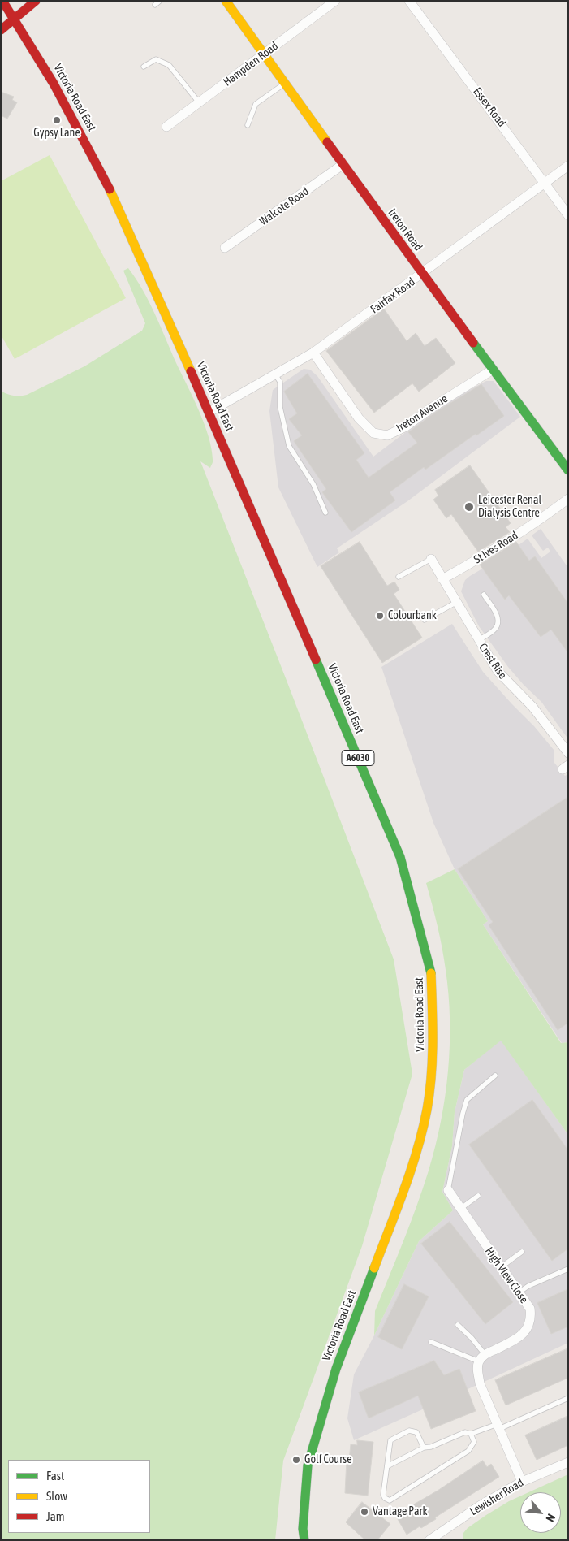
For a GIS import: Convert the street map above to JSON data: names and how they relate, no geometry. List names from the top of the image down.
{
  "streets": {
    "main road": ["Victoria Road East", "Ireton Road", "A6030"],
    "street": [
      "Hampden Road",
      "Essex Road",
      "Walcote Road",
      "Fairfax Road",
      "Ireton Avenue",
      "St Ives Road",
      "Crest Rise",
      "High View Close",
      "Lewisher Road"
    ]
  },
  "crossings": [
    ["Hampden Road", "Ireton Road"],
    ["Victoria Road East", "Fairfax Road"],
    ["Essex Road", "Fairfax Road"],
    ["Walcote Road", "Ireton Road"],
    ["Ireton Road", "Fairfax Road"],
    ["Ireton Road", "Ireton Avenue"],
    ["Fairfax Road", "Ireton Avenue"],
    ["St Ives Road", "Crest Rise"]
  ],
  "places": [
    "Gypsy Lane",
    "Leicester Renal Dialysis Centre",
    "Colourbank",
    "Golf Course",
    "Vantage Park"
  ],
  "legend": ["Fast", "Slow", "Jam"],
  "north": "bottom right"
}
